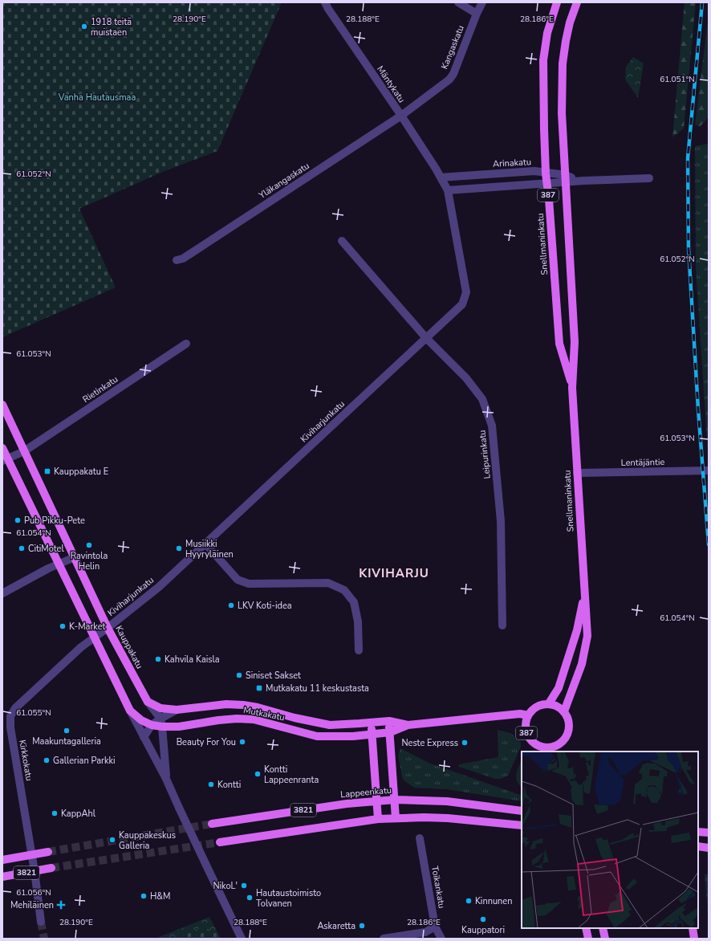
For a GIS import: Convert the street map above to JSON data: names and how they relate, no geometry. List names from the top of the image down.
{
  "streets": {
    "main road": [
      "387",
      "Snellmaninkatu",
      "Kauppakatu",
      "Mutkakatu",
      "Lappeenkatu",
      "3821"
    ],
    "street": [
      "Kangaskatu",
      "Mäntykatu",
      "Arinakatu",
      "Yläkangaskatu",
      "Rietinkatu",
      "Kiviharjunkatu",
      "Leipurinkatu",
      "Lentäjäntie",
      "Kirkkokatu",
      "Toikankatu"
    ]
  },
  "crossings": [
    ["Kangaskatu", "Mäntykatu"],
    ["Kangaskatu", "Yläkangaskatu"],
    ["Mäntykatu", "Arinakatu"],
    ["Mäntykatu", "Yläkangaskatu"],
    ["Mäntykatu", "Kiviharjunkatu"],
    ["Arinakatu", "Snellmaninkatu"],
    ["Arinakatu", "Kiviharjunkatu"],
    ["387", "Snellmaninkatu"],
    ["387", "Mutkakatu"],
    ["Snellmaninkatu", "Lentäjäntie"],
    ["Snellmaninkatu", "Mutkakatu"],
    ["Rietinkatu", "Kauppakatu"],
    ["Kiviharjunkatu", "Leipurinkatu"],
    ["Kiviharjunkatu", "Kauppakatu"],
    ["Kiviharjunkatu", "Kirkkokatu"],
    ["Kauppakatu", "Mutkakatu"],
    ["Kauppakatu", "Kirkkokatu"],
    ["Kirkkokatu", "3821"]
  ],
  "districts": ["KIVIHARJU"],
  "parks": ["Vanha Hautausmaa"],
  "places": {
    "other": [
      "1918 teitä muistaen",
      "Pub Pikku-Pete",
      "Ravintola Helin",
      "CitiMotel",
      "Musiikki Hyyryläinen",
      "LKV Koti-idea",
      "K-Market",
      "Kahvila Kaisla",
      "Siniset Sakset",
      "Maakuntagalleria",
      "Beauty For You",
      "Neste Express",
      "Gallerian Parkki",
      "Kontti Lappeenranta",
      "Kontti",
      "KappAhl",
      "Kauppakeskus Galleria",
      "NikoL'",
      "H&M",
      "Hautaustoimisto Tolvanen",
      "Kinnunen",
      "Kauppatori",
      "Askaretta"
    ],
    "transit": ["Kauppakatu E", "Mutkakatu 11 keskustasta"],
    "health": ["Mehiläinen"]
  },
  "coordinates": [
    "28.190°E",
    "28.188°E",
    "28.186°E",
    "61.051°N",
    "61.052°N",
    "61.053°N",
    "61.054°N",
    "61.055°N",
    "61.056°N"
  ]
}
